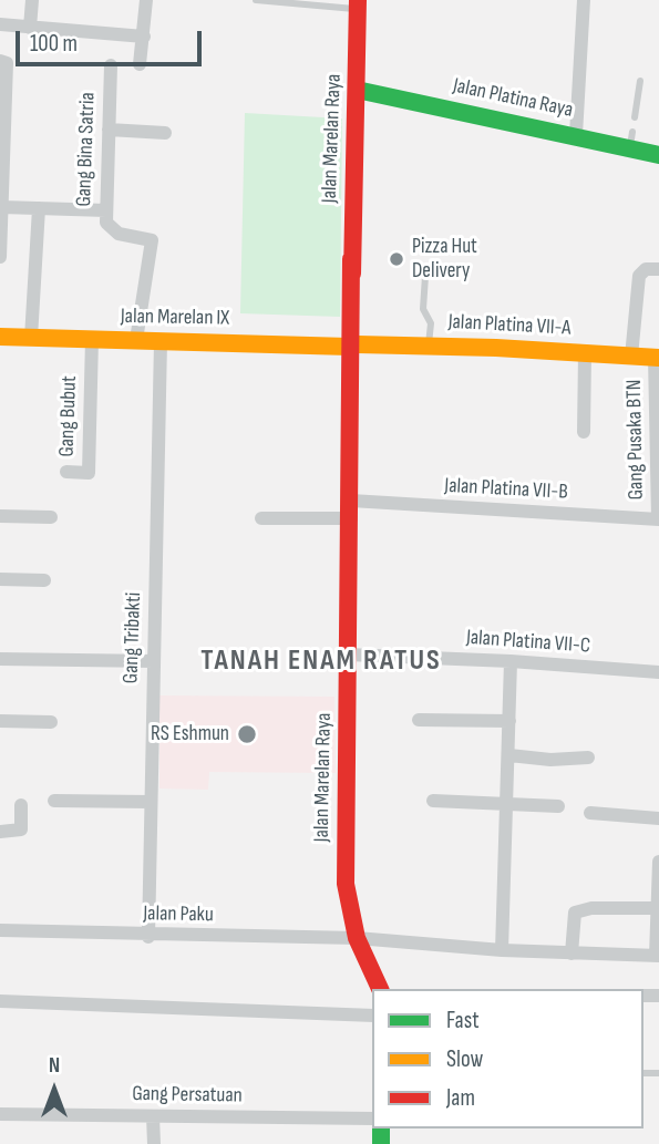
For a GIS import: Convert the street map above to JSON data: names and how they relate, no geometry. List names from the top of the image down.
{
  "streets": {
    "main road": [
      "Jalan Platina Raya",
      "Jalan Marelan Raya",
      "Jalan Marelan IX",
      "Jalan Platina VII-A"
    ],
    "street": [
      "Gang Bina Satria",
      "Gang Bubut",
      "Gang Pusaka BTN",
      "Jalan Platina VII-B",
      "Gang Tribakti",
      "Jalan Platina VII-C",
      "Jalan Paku",
      "Gang Persatuan"
    ]
  },
  "crossings": [
    ["Jalan Platina Raya", "Jalan Marelan Raya"],
    ["Jalan Marelan Raya", "Jalan Marelan IX"],
    ["Jalan Marelan Raya", "Jalan Platina VII-A"],
    ["Jalan Marelan Raya", "Jalan Platina VII-B"],
    ["Jalan Marelan Raya", "Jalan Platina VII-C"],
    ["Jalan Marelan Raya", "Jalan Paku"],
    ["Gang Bina Satria", "Jalan Marelan IX"],
    ["Jalan Marelan IX", "Jalan Platina VII-A"],
    ["Jalan Marelan IX", "Gang Bubut"],
    ["Jalan Marelan IX", "Gang Tribakti"],
    ["Jalan Platina VII-A", "Gang Pusaka BTN"],
    ["Gang Pusaka BTN", "Jalan Platina VII-B"],
    ["Gang Tribakti", "Jalan Paku"]
  ],
  "districts": ["TANAH ENAM RATUS"],
  "places": ["Pizza Hut Delivery", "RS Eshmun"],
  "legend": ["Fast", "Slow", "Jam"],
  "scale_bar": "100 m",
  "north": "top"
}
